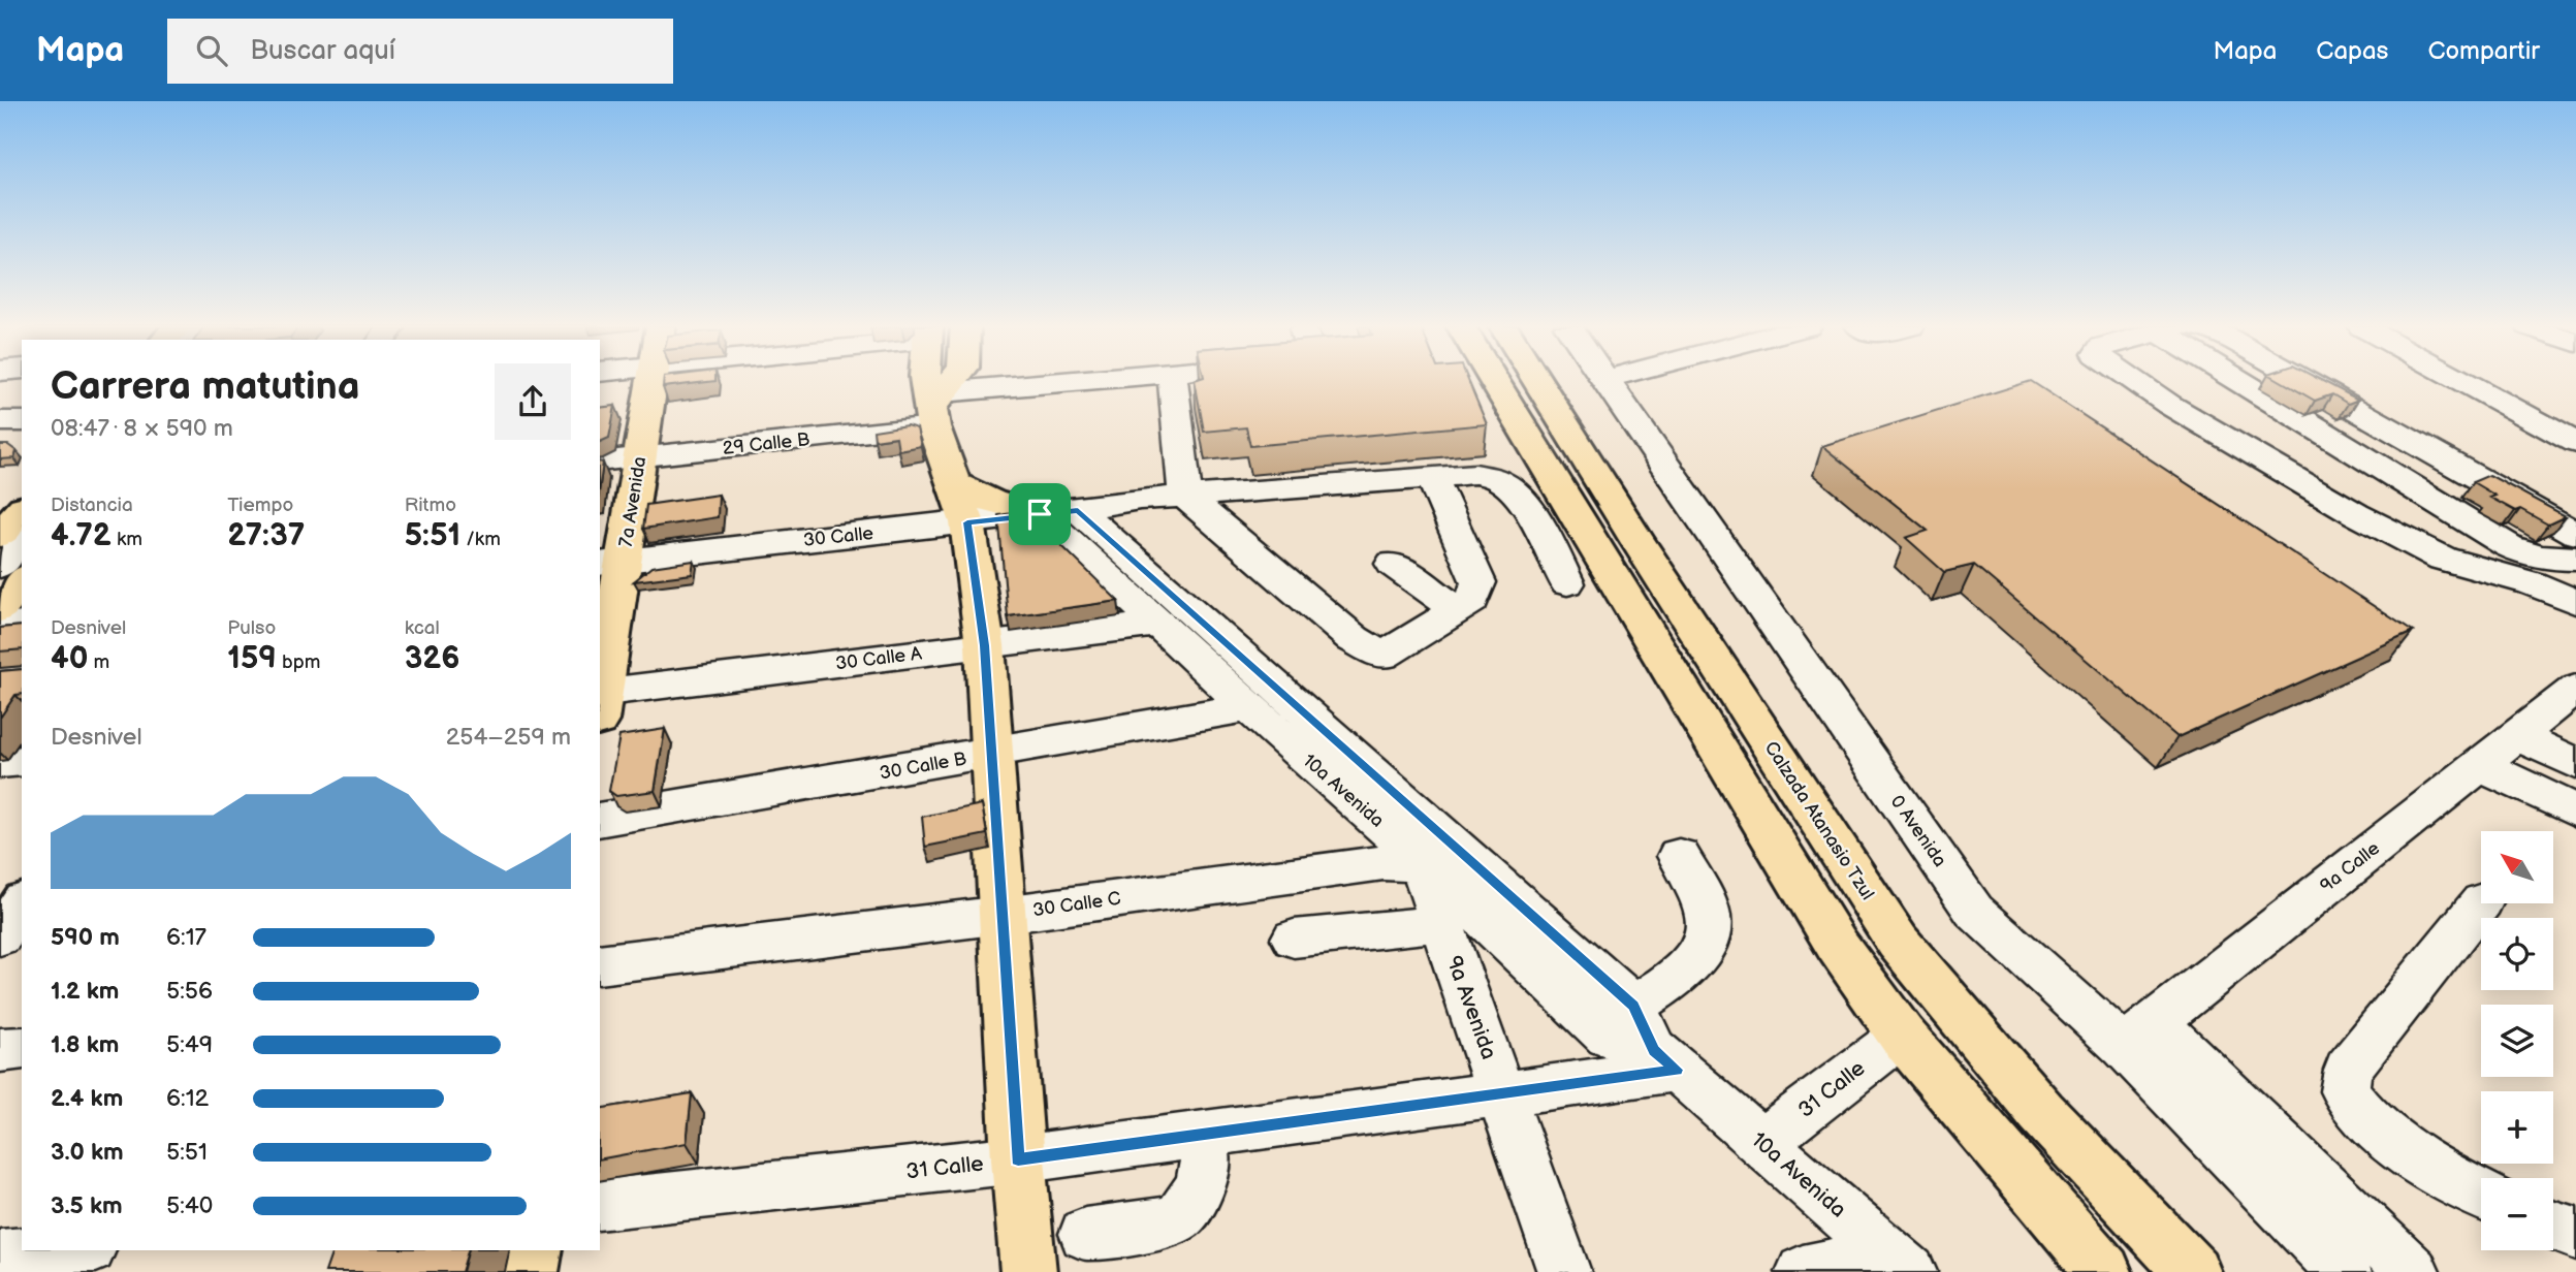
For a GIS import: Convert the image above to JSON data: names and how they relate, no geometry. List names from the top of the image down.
{
  "streets": {
    "main road": ["7a Avenida", "Calzada Atanasio Tzul"],
    "street": [
      "29 Calle B",
      "30 Calle",
      "30 Calle A",
      "30 Calle B",
      "10a Avenida",
      "0 Avenida",
      "9a Calle",
      "30 Calle C",
      "9a Avenida",
      "31 Calle"
    ]
  },
  "crossings": [
    ["29 Calle B", "7a Avenida"],
    ["7a Avenida", "30 Calle"],
    ["7a Avenida", "30 Calle A"],
    ["30 Calle", "10a Avenida"],
    ["30 Calle A", "10a Avenida"],
    ["30 Calle B", "10a Avenida"],
    ["10a Avenida", "30 Calle C"],
    ["10a Avenida", "9a Avenida"],
    ["10a Avenida", "31 Calle"],
    ["0 Avenida", "9a Calle"],
    ["30 Calle C", "9a Avenida"],
    ["9a Avenida", "31 Calle"]
  ],
  "north": "top left",
  "page": {
    "header": "Mapa",
    "search": "Buscar aquí",
    "nav": ["Mapa", "Capas", "Compartir"],
    "heading": ["Carrera matutina", "08:47 · 8 × 590 m"],
    "stats": [
      ["Distancia", "4.72 km"],
      ["Tiempo", "27:37"],
      ["Ritmo", "5:51 /km"],
      ["Desnivel", "40 m"],
      ["Pulso", "159 bpm"],
      ["kcal", "326"]
    ],
    "chart": ["Desnivel", "254–259 m"],
    "map_buttons": ["+", "−"],
    "list": [
      {
        "name": "590 m",
        "note": "6:17"
      },
      {
        "name": "1.2 km",
        "note": "5:56"
      },
      {
        "name": "1.8 km",
        "note": "5:49"
      },
      {
        "name": "2.4 km",
        "note": "6:12"
      },
      {
        "name": "3.0 km",
        "note": "5:51"
      },
      {
        "name": "3.5 km",
        "note": "5:40"
      }
    ]
  }
}
